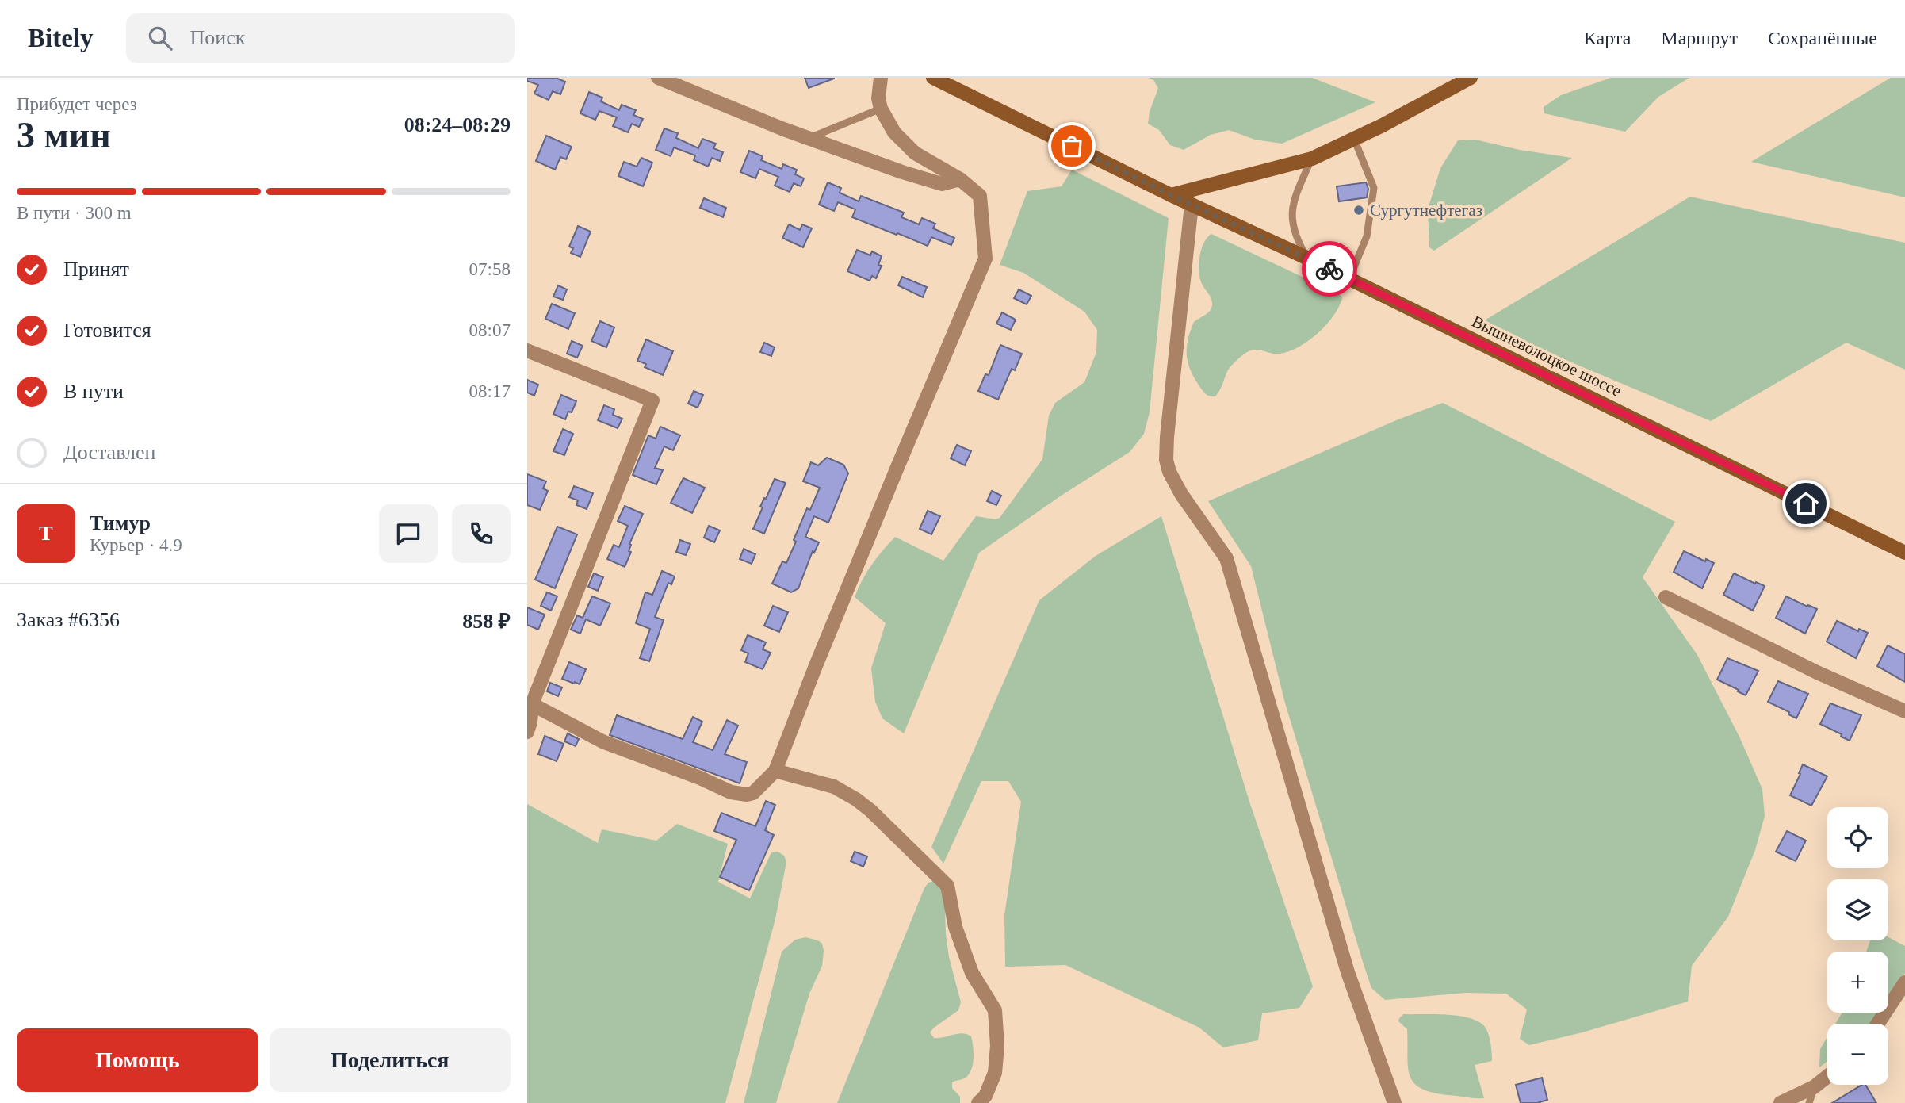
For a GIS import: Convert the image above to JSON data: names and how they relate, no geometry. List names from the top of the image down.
{
  "streets": {
    "main road": ["Вышневолоцкое шоссе"]
  },
  "places": ["Сургутнефтегаз"],
  "page": {
    "header": "Bitely",
    "search": "Поиск",
    "nav": ["Карта", "Маршрут", "Сохранённые"],
    "heading": ["3 мин", "Прибудет через", "08:24–08:29"],
    "panel": [
      "Тимур",
      "Курьер · 4.9",
      "Заказ #6356",
      "858 ₽"
    ],
    "bar": "В пути · 300 m",
    "list": [
      ["Принят", "07:58"],
      ["Готовится", "08:07"],
      ["В пути", "08:17"],
      "Доставлен"
    ],
    "round": "Т",
    "map_buttons": ["+", "−"],
    "buttons": ["Помощь", "Поделиться"]
  }
}
